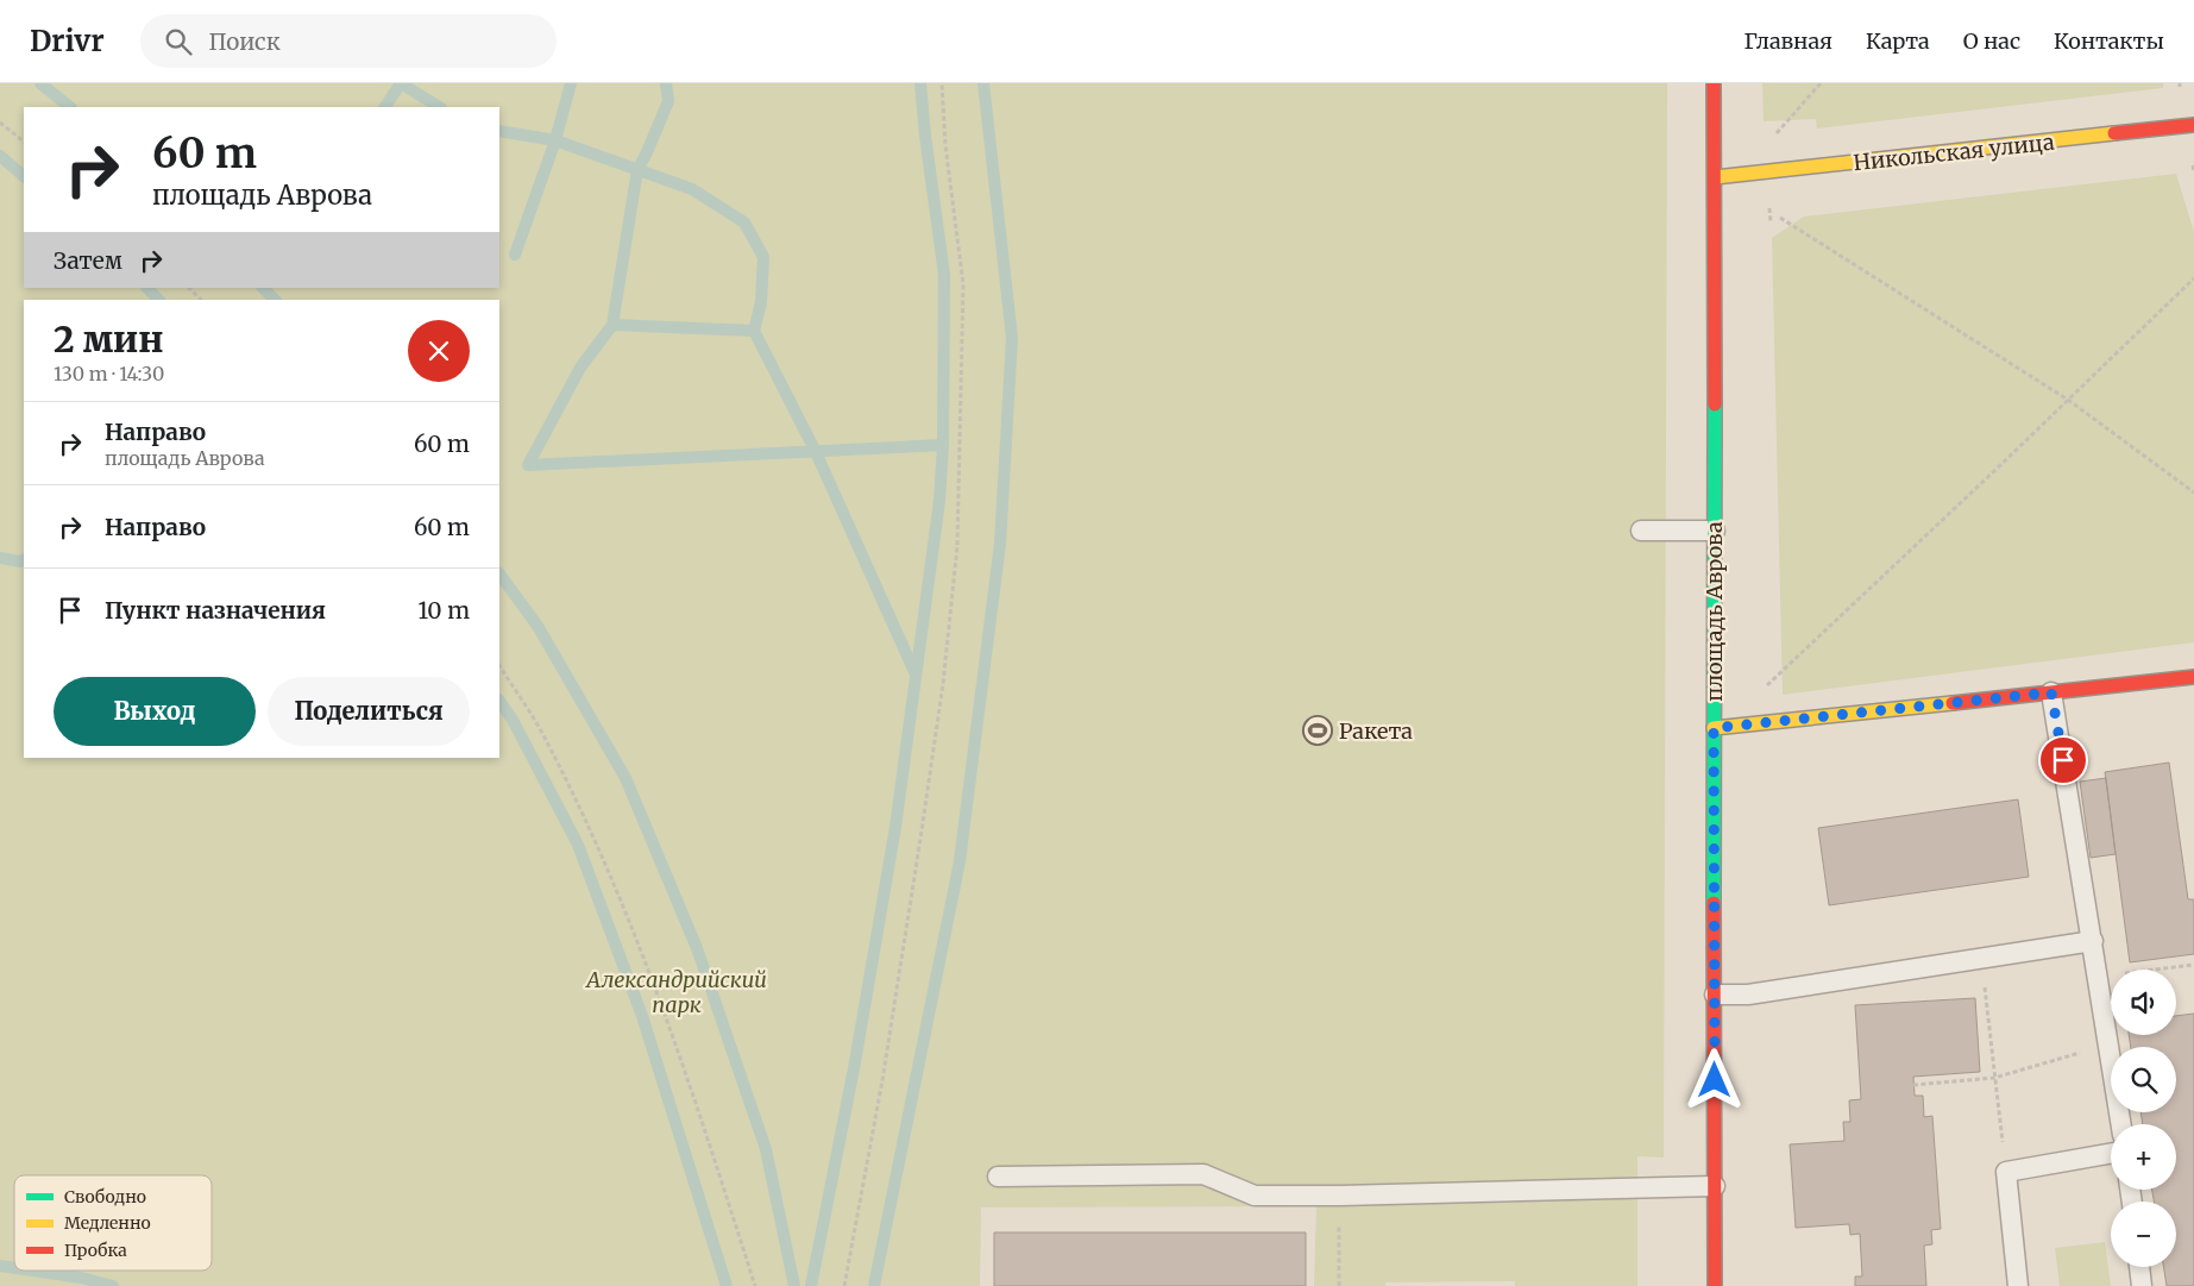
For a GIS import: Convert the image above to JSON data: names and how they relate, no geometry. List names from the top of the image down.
{
  "streets": {
    "street": ["Никольская улица", "площадь Аврова"]
  },
  "crossings": [
    ["Никольская улица", "площадь Аврова"]
  ],
  "parks": ["Александрийский парк"],
  "places": {
    "sports": ["Ракета"]
  },
  "legend": ["Свободно", "Медленно", "Пробка"],
  "page": {
    "header": "Drivr",
    "search": "Поиск",
    "nav": [
      "Главная",
      "Карта",
      "О нас",
      "Контакты"
    ],
    "turn": ["60 m", "площадь Аврова"],
    "then": "Затем",
    "heading": ["2 мин", "130 m · 14:30"],
    "list": [
      {
        "name": "Направо",
        "note": "площадь Аврова",
        "value": "60 m"
      },
      {
        "name": "Направо",
        "value": "60 m"
      },
      {
        "name": "Пункт назначения",
        "value": "10 m"
      }
    ],
    "buttons": ["Выход", "Поделиться"],
    "map_buttons": ["+", "−"]
  }
}
